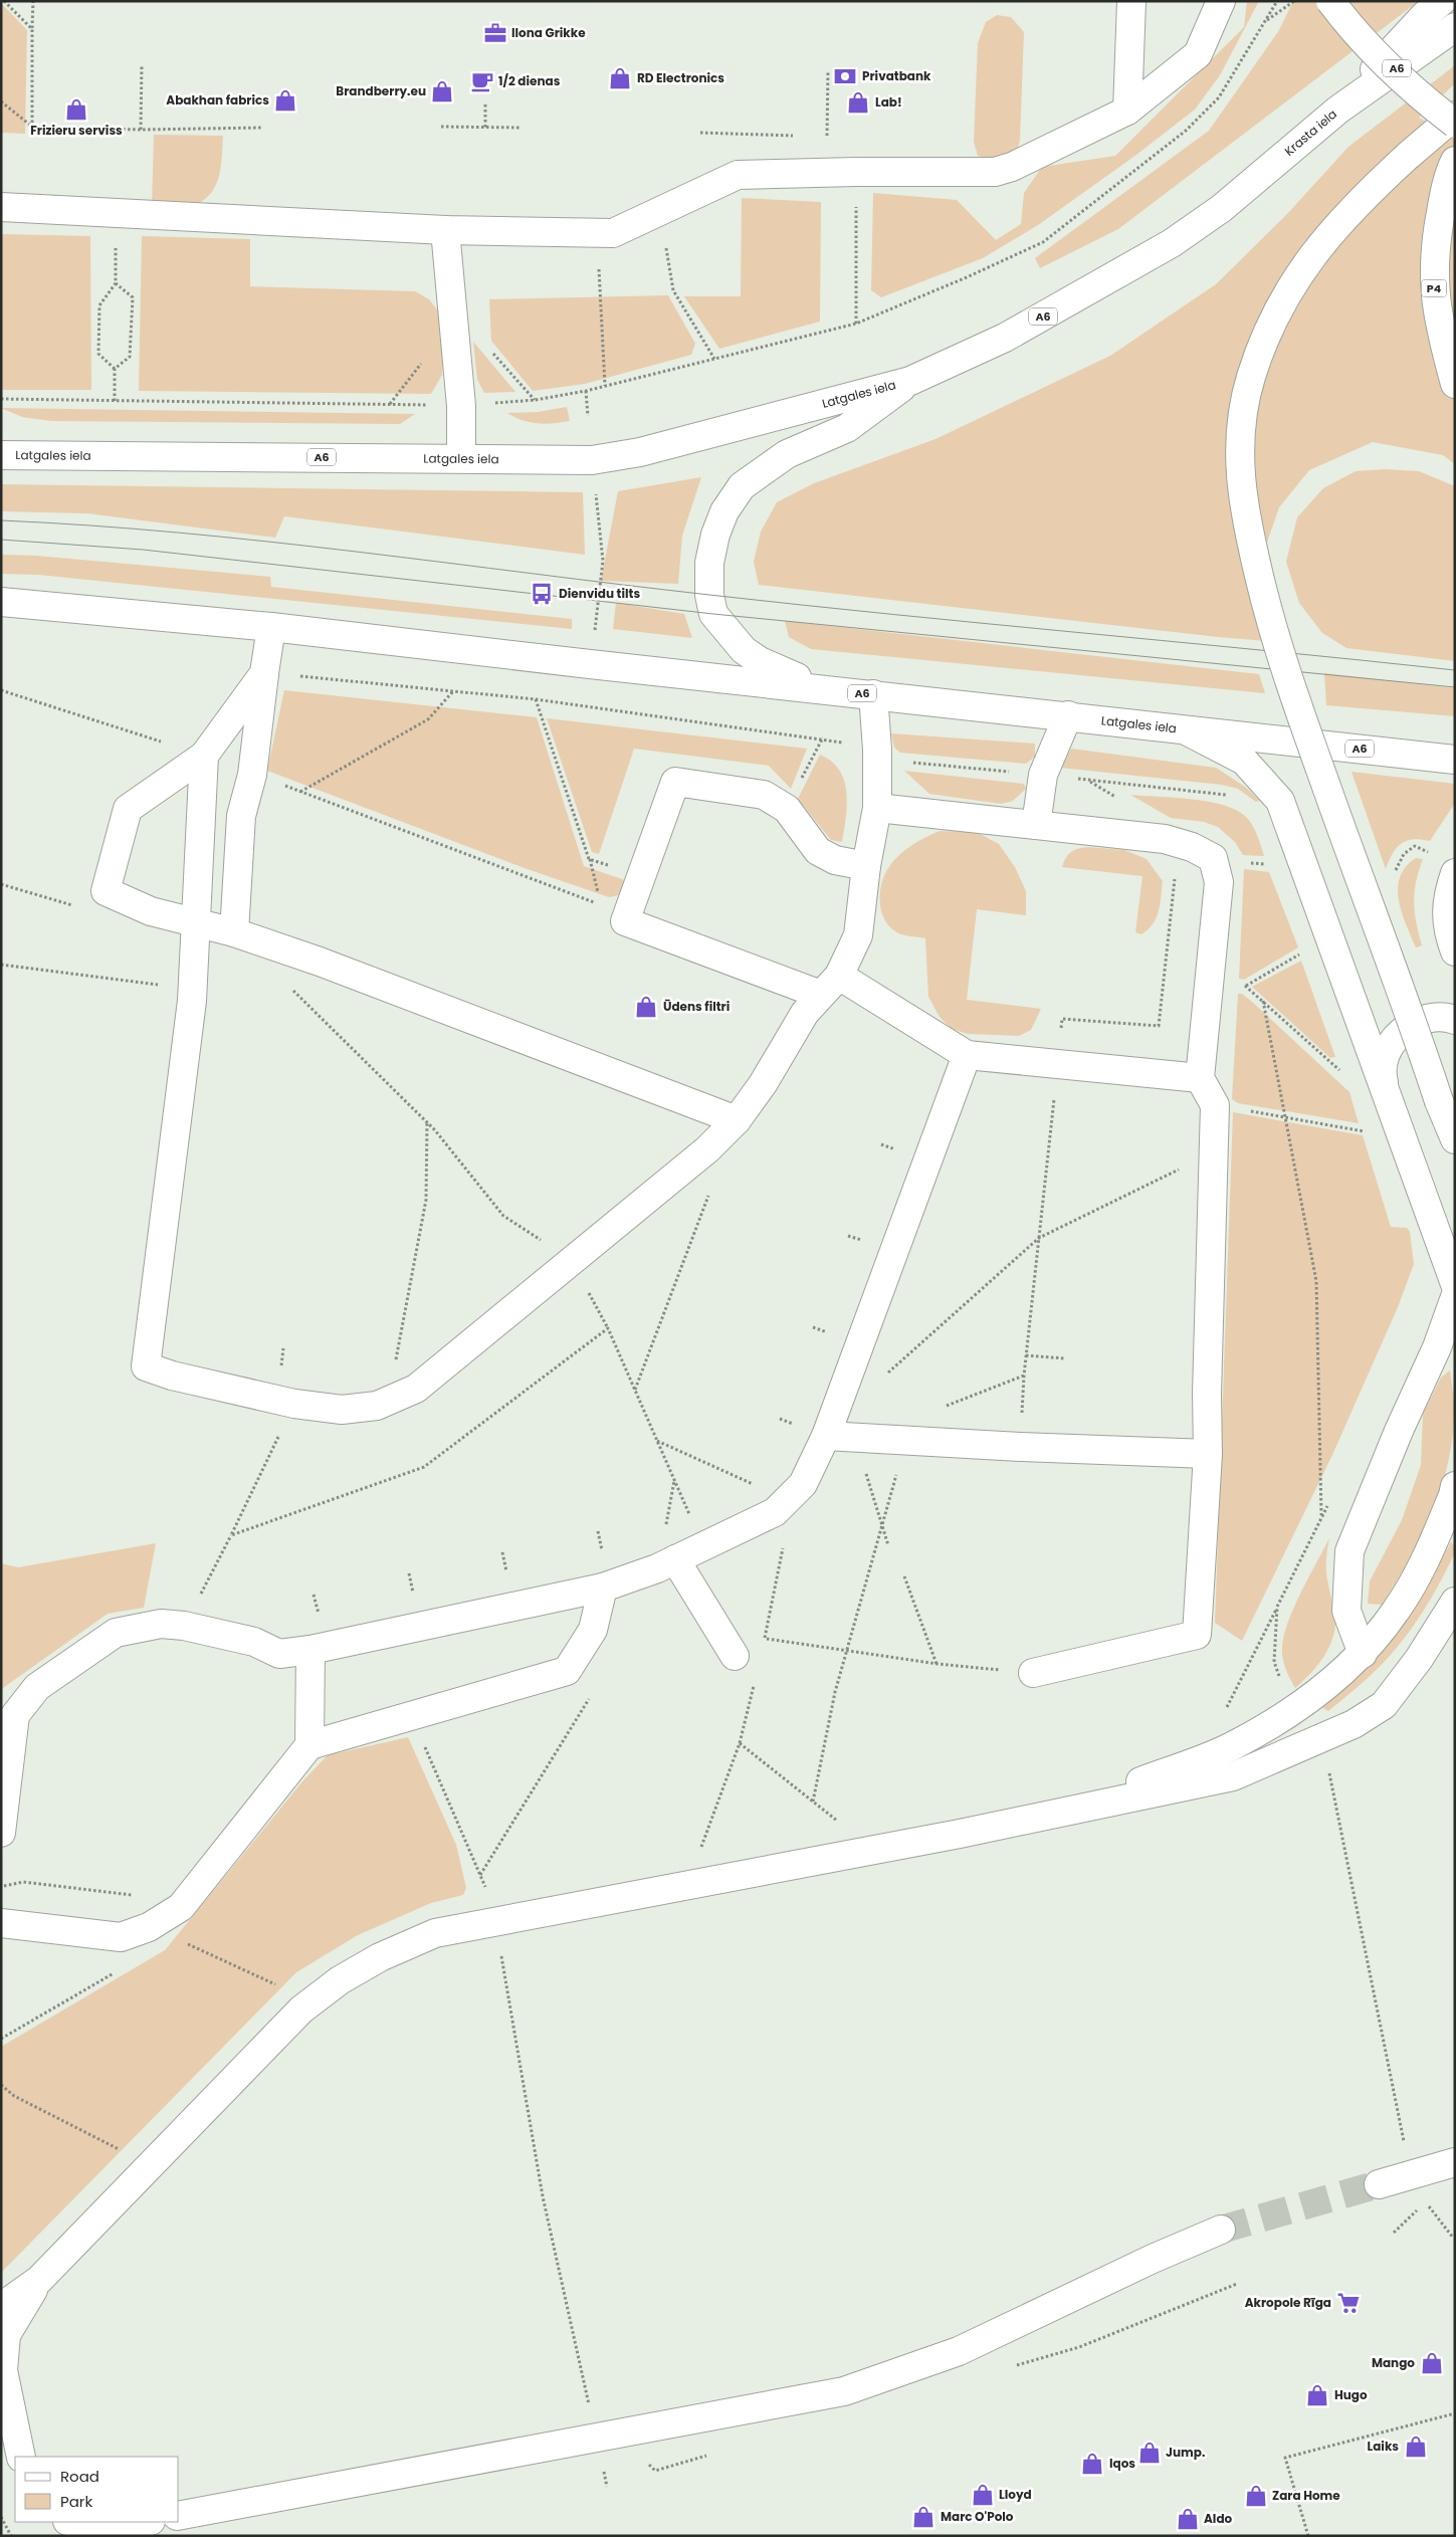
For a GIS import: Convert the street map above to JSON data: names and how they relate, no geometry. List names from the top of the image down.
{
  "streets": {
    "main road": [
      "A6",
      "Krasta iela",
      "P4",
      "Latgales iela"
    ]
  },
  "crossings": [
    ["Krasta iela", "Latgales iela"]
  ],
  "places": {
    "office": ["Ilona Grikke"],
    "bank": ["Privatbank"],
    "shop": [
      "RD Electronics",
      "Brandberry.eu",
      "Abakhan fabrics",
      "Lab!",
      "Frizieru serviss",
      "Ūdens filtri",
      "Mango",
      "Hugo",
      "Laiks",
      "Jump.",
      "Iqos",
      "Lloyd",
      "Zara Home",
      "Marc O'Polo",
      "Aldo"
    ],
    "cafe": ["1/2 dienas"],
    "bus stop": ["Dienvidu tilts"],
    "supermarket": ["Akropole Rīga"]
  },
  "legend": ["Road", "Park"]
}
